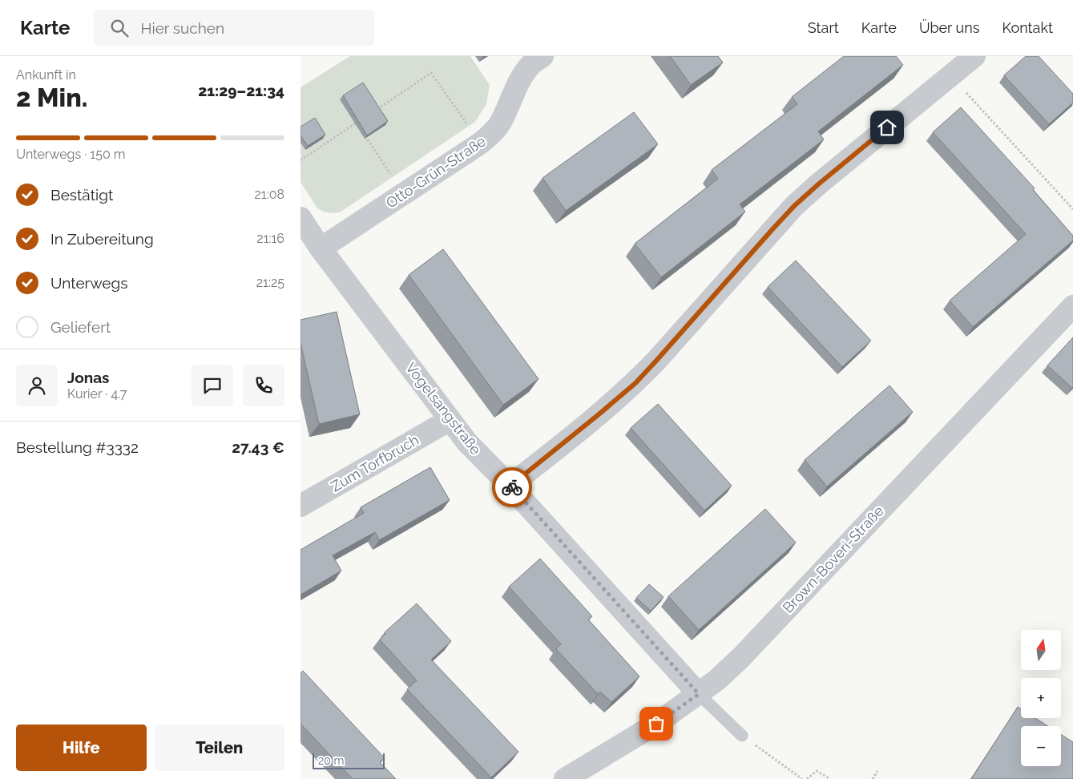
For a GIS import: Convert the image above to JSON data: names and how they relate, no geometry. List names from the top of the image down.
{
  "streets": {
    "street": [
      "Otto-Grün-Straße",
      "Vogelsangstraße",
      "Zum Torfbruch",
      "Brown-Boveri-Straße"
    ]
  },
  "crossings": [
    ["Otto-Grün-Straße", "Vogelsangstraße"],
    ["Vogelsangstraße", "Zum Torfbruch"],
    ["Vogelsangstraße", "Brown-Boveri-Straße"]
  ],
  "scale_bar": "20 m",
  "north": "top",
  "page": {
    "header": "Karte",
    "search": "Hier suchen",
    "nav": [
      "Start",
      "Karte",
      "Über uns",
      "Kontakt"
    ],
    "heading": ["2 Min.", "Ankunft in", "21:29–21:34"],
    "panel": [
      "Jonas",
      "Kurier · 4.7",
      "Bestellung #3332",
      "27.43 €"
    ],
    "bar": "Unterwegs · 150 m",
    "list": [
      ["Bestätigt", "21:08"],
      ["In Zubereitung", "21:16"],
      ["Unterwegs", "21:25"],
      "Geliefert"
    ],
    "map_buttons": ["+", "−"],
    "buttons": ["Hilfe", "Teilen"],
    "scale": "20 m"
  }
}
